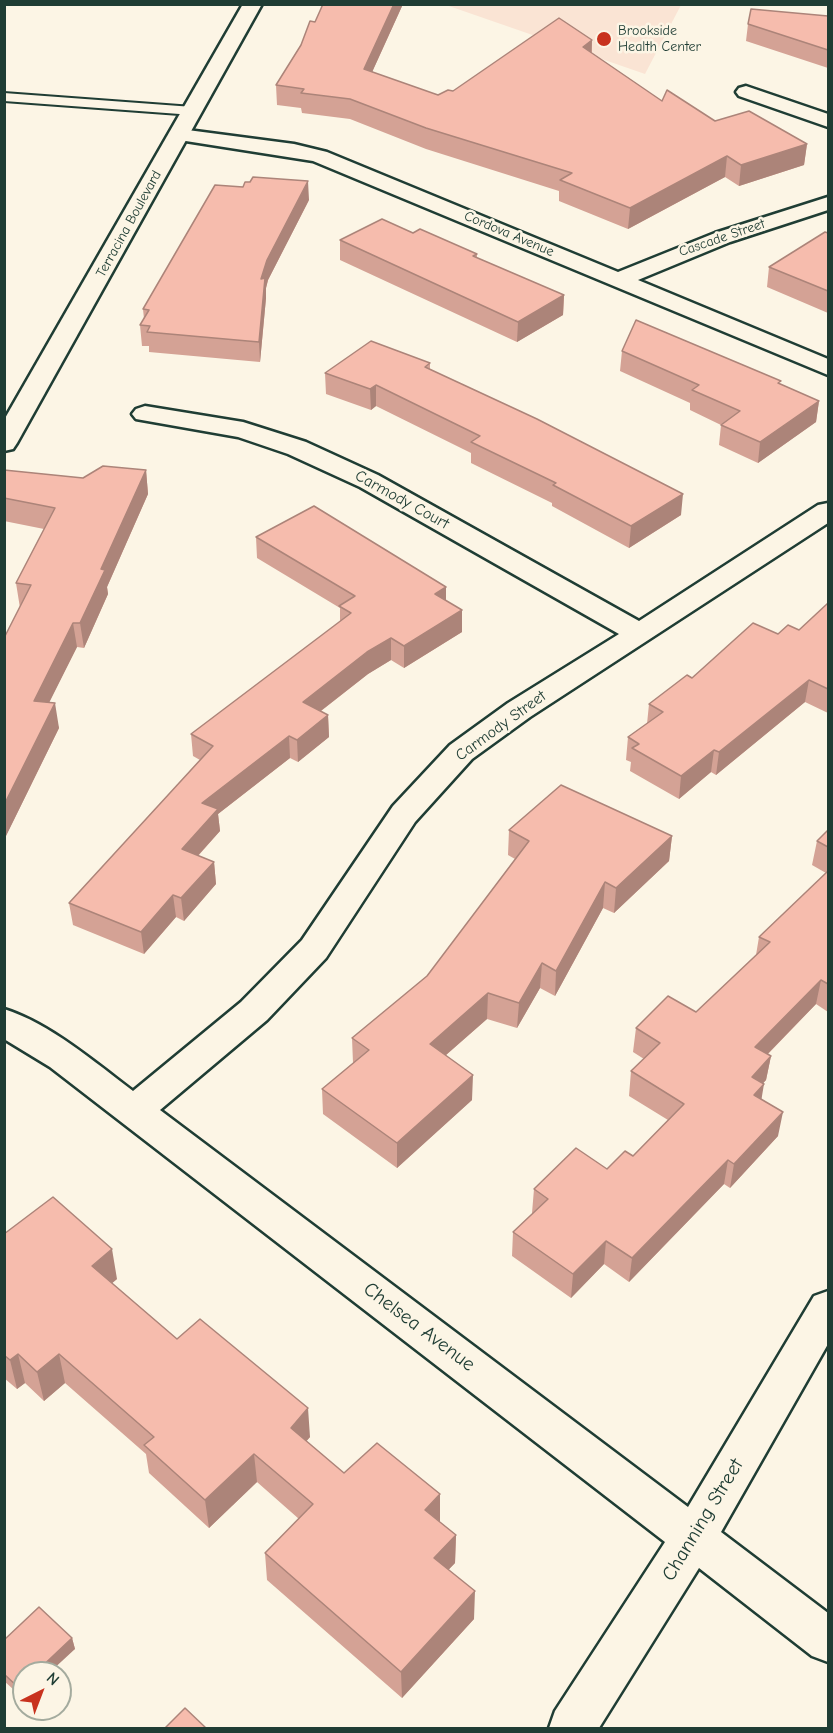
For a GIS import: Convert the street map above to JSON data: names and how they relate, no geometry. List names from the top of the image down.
{
  "streets": {
    "street": [
      "Terracina Boulevard",
      "Cordova Avenue",
      "Cascade Street",
      "Carmody Court",
      "Carmody Street",
      "Chelsea Avenue",
      "Channing Street"
    ]
  },
  "crossings": [
    ["Terracina Boulevard", "Cordova Avenue"],
    ["Cordova Avenue", "Cascade Street"],
    ["Carmody Court", "Carmody Street"],
    ["Carmody Street", "Chelsea Avenue"],
    ["Chelsea Avenue", "Channing Street"]
  ],
  "places": ["Brookside Health Center"],
  "north": "top right"
}
